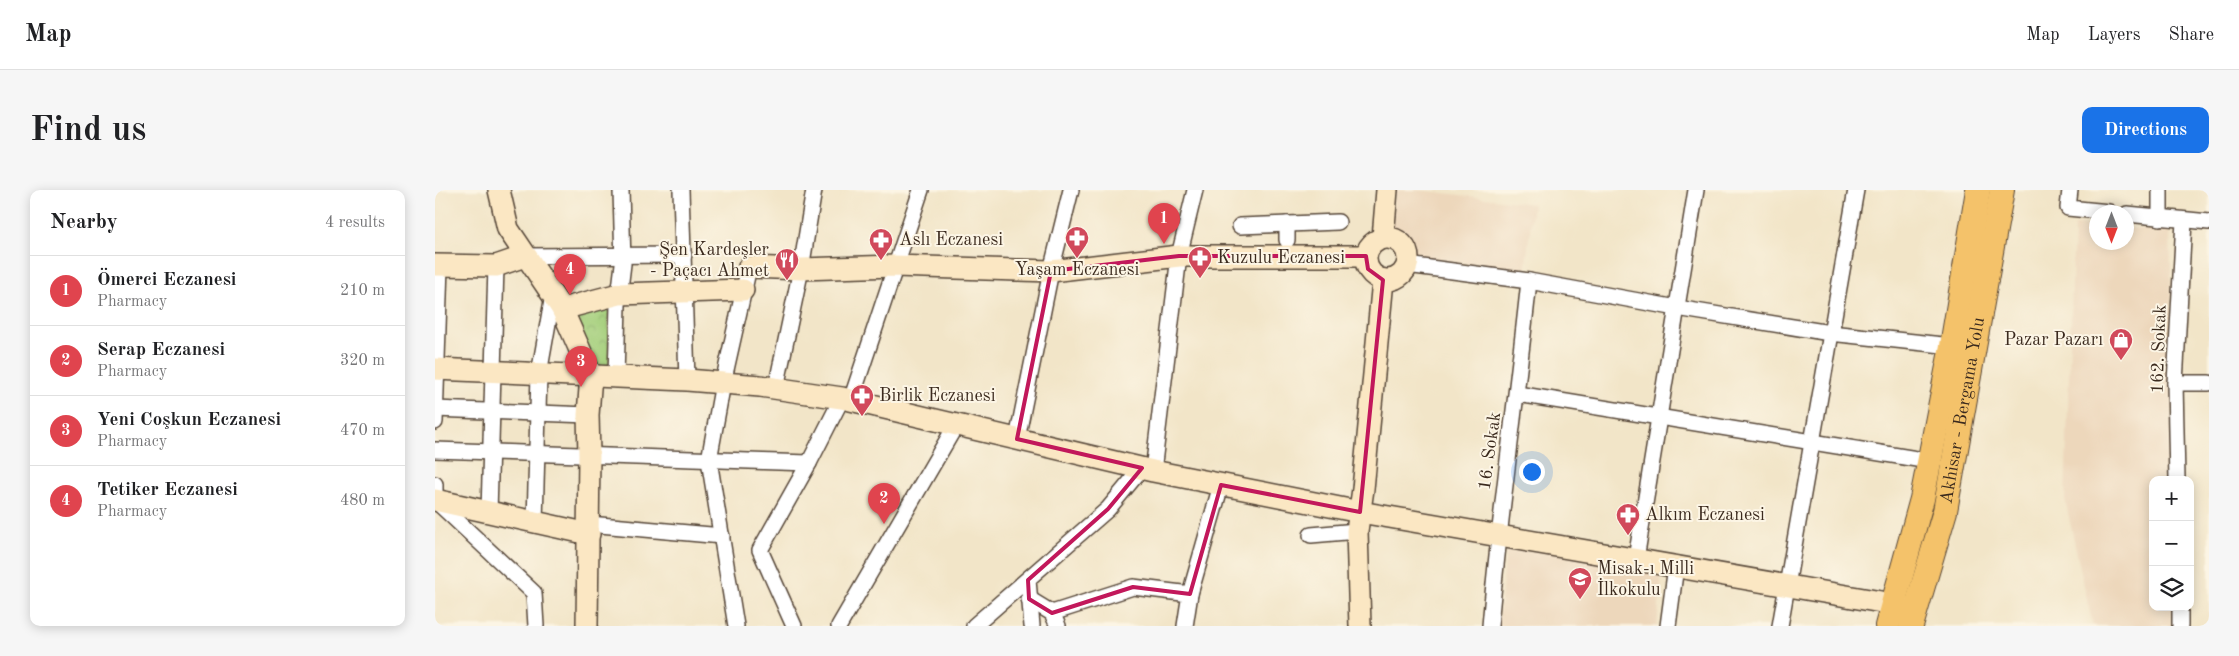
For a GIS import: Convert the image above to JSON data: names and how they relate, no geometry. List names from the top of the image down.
{
  "streets": {
    "main road": ["Akhisar - Bergama Yolu"],
    "street": ["162. Sokak", "16. Sokak"]
  },
  "places": {
    "pharmacy": [
      "Yaşam Eczanesi",
      "Aslı Eczanesi",
      "Kuzulu Eczanesi",
      "Birlik Eczanesi",
      "Alkım Eczanesi"
    ],
    "restaurant": ["Şen Kardeşler - Paçacı Ahmet"],
    "shop": ["Pazar Pazarı"],
    "school or university": ["Misak-ı Milli İlkokulu"]
  },
  "north": "bottom",
  "page": {
    "header": "Map",
    "nav": ["Map", "Layers", "Share"],
    "buttons": "Directions",
    "title": "Find us",
    "heading": ["Nearby", "4 results"],
    "pins": [
      "1",
      "4",
      "3",
      "2"
    ],
    "list": [
      {
        "mark": "1",
        "name": "Ömerci Eczanesi",
        "note": "Pharmacy",
        "value": "210 m"
      },
      {
        "mark": "2",
        "name": "Serap Eczanesi",
        "note": "Pharmacy",
        "value": "320 m"
      },
      {
        "mark": "3",
        "name": "Yeni Coşkun Eczanesi",
        "note": "Pharmacy",
        "value": "470 m"
      },
      {
        "mark": "4",
        "name": "Tetiker Eczanesi",
        "note": "Pharmacy",
        "value": "480 m"
      }
    ],
    "map_buttons": ["+", "−"]
  }
}
